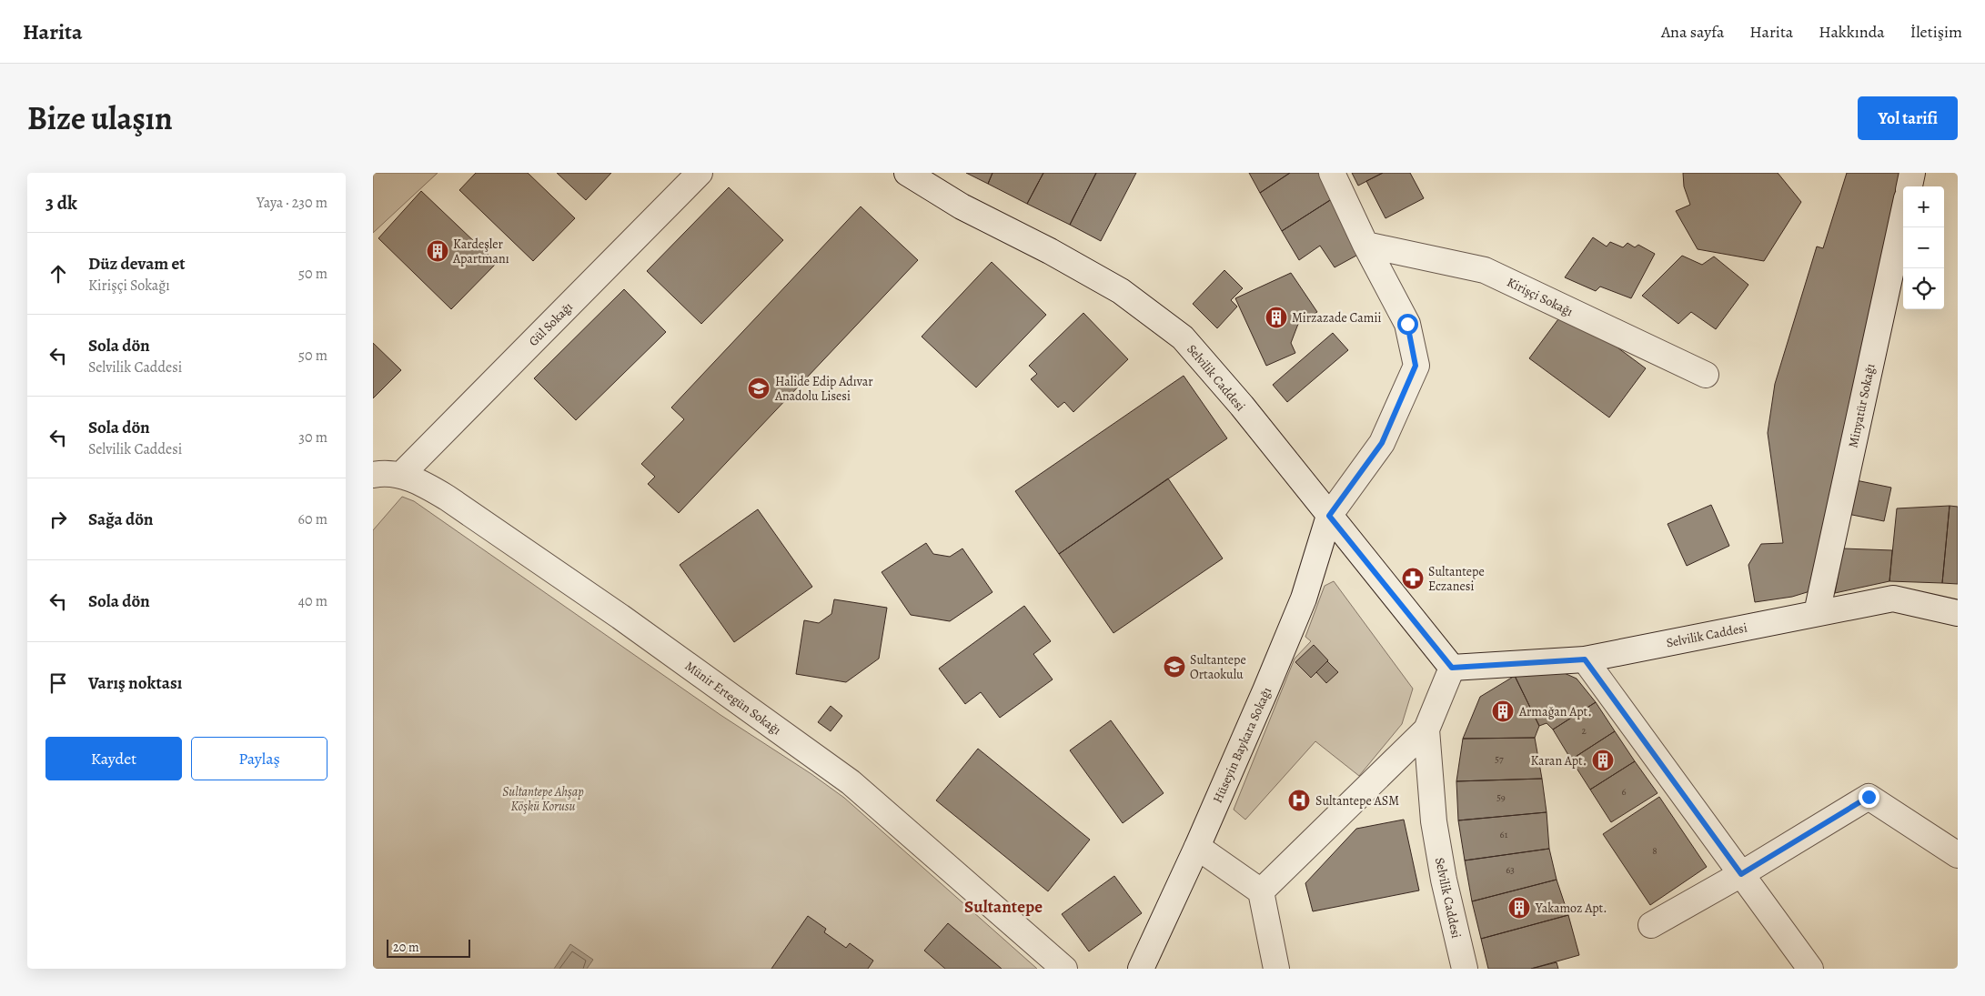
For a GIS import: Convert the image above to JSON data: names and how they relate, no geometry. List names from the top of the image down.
{
  "streets": {
    "street": [
      "Kirişçi Sokağı",
      "Gül Sokağı",
      "Selvilik Caddesi",
      "Minyatür Sokağı",
      "Münir Ertegün Sokağı",
      "Hüseyin Baykara Sokağı"
    ]
  },
  "crossings": [
    ["Gül Sokağı", "Münir Ertegün Sokağı"],
    ["Selvilik Caddesi", "Minyatür Sokağı"],
    ["Selvilik Caddesi", "Hüseyin Baykara Sokağı"]
  ],
  "districts": ["Sultantepe"],
  "parks": ["Sultantepe Ahşap Köşkü Korusu"],
  "places": {
    "building": [
      "Kardeşler Apartmanı",
      "Mirzazade Camii",
      "Armağan Apt.",
      "Karan Apt.",
      "Yakamoz Apt."
    ],
    "school or university": ["Halide Edip Adıvar Anadolu Lisesi", "Sultantepe Ortaokulu"],
    "pharmacy": ["Sultantepe Eczanesi"],
    "hospital": ["Sultantepe ASM"]
  },
  "house_numbers": [
    "2",
    "57",
    "6",
    "59",
    "61",
    "8",
    "63"
  ],
  "scale_bar": "20 m",
  "page": {
    "header": "Harita",
    "nav": [
      "Ana sayfa",
      "Harita",
      "Hakkında",
      "İletişim"
    ],
    "title": "Bize ulaşın",
    "buttons": [
      "Yol tarifi",
      ["Kaydet", "Paylaş"]
    ],
    "heading": ["3 dk", "Yaya · 230 m"],
    "map_buttons": ["+", "−"],
    "list": [
      ["Düz devam et", "Kirişçi Sokağı", "50 m"],
      ["Sola dön", "Selvilik Caddesi", "50 m"],
      ["Sola dön", "Selvilik Caddesi", "30 m"],
      ["Sağa dön", "60 m"],
      ["Sola dön", "40 m"],
      "Varış noktası"
    ],
    "scale": "20 m"
  }
}
